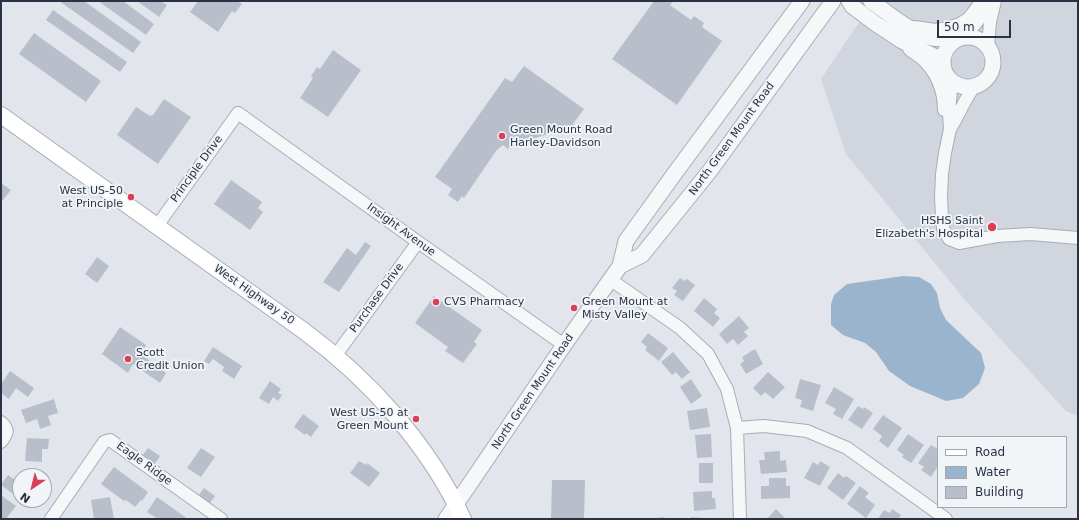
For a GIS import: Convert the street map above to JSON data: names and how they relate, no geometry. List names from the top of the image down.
{
  "streets": {
    "main road": ["West Highway 50"],
    "street": [
      "North Green Mount Road",
      "Principle Drive",
      "Insight Avenue",
      "Purchase Drive",
      "Eagle Ridge"
    ]
  },
  "crossings": [
    ["North Green Mount Road", "Insight Avenue"],
    ["North Green Mount Road", "West Highway 50"],
    ["Principle Drive", "Insight Avenue"],
    ["Principle Drive", "West Highway 50"],
    ["Insight Avenue", "Purchase Drive"],
    ["West Highway 50", "Purchase Drive"]
  ],
  "places": [
    "Green Mount Road Harley-Davidson",
    "West US-50 at Principle",
    "HSHS Saint Elizabeth's Hospital",
    "CVS Pharmacy",
    "Green Mount at Misty Valley",
    "Scott Credit Union",
    "West US-50 at Green Mount"
  ],
  "legend": ["Road", "Water", "Building"],
  "scale_bar": "50 m",
  "north": "bottom left"
}
